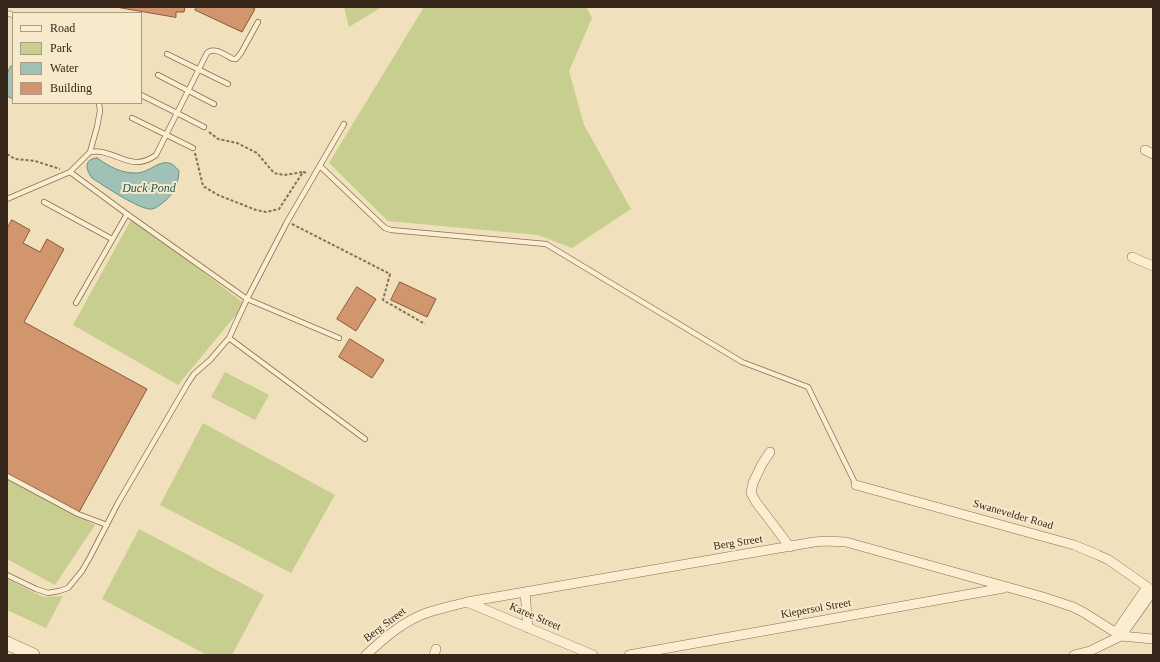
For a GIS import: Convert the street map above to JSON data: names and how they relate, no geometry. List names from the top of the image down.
{
  "streets": {
    "street": [
      "Swanevelder Road",
      "Berg Street",
      "Kiepersol Street",
      "Karee Street"
    ]
  },
  "crossings": [
    ["Berg Street", "Kiepersol Street"],
    ["Berg Street", "Karee Street"]
  ],
  "water": ["Duck Pond"],
  "legend": [
    "Road",
    "Park",
    "Water",
    "Building"
  ]
}
